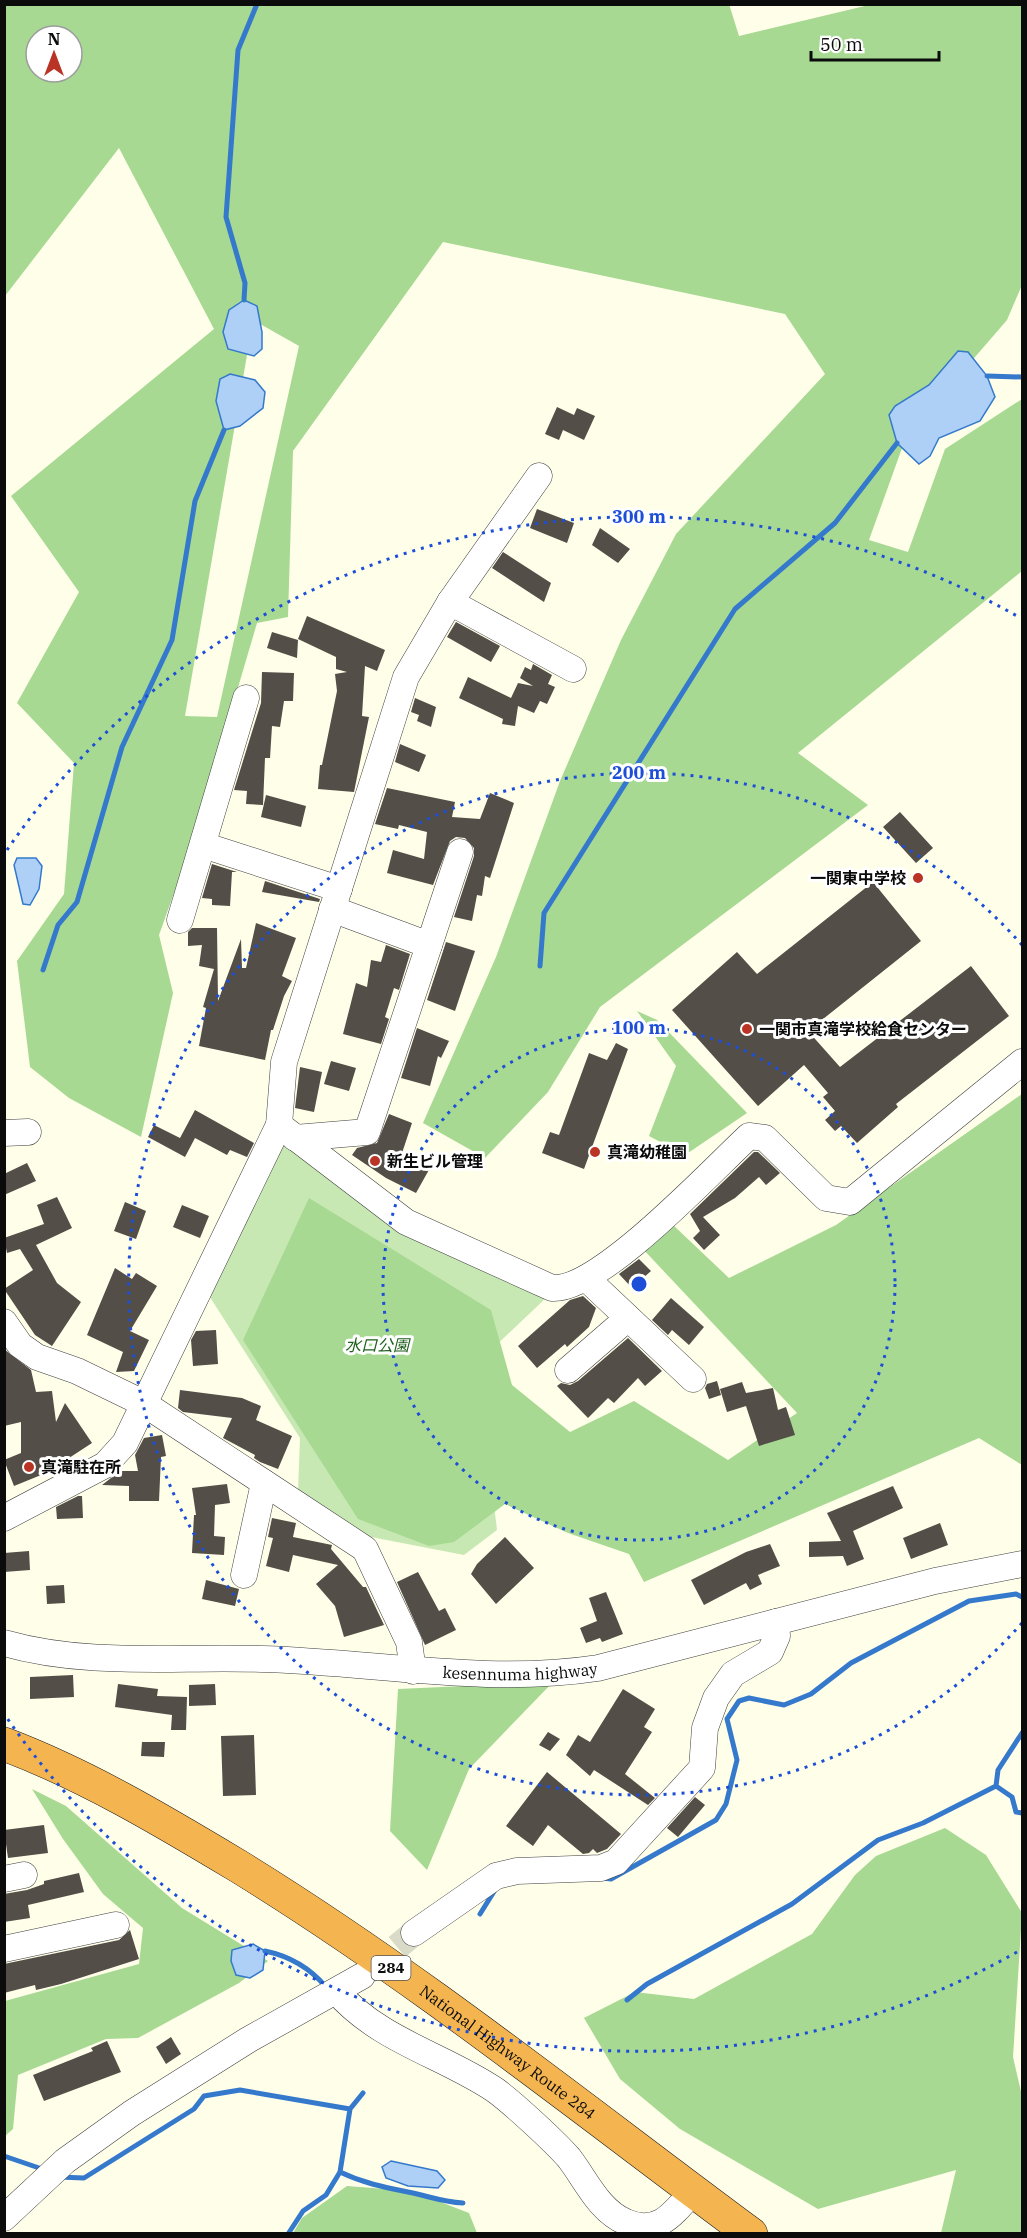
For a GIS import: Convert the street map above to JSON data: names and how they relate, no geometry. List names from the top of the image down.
{
  "streets": {
    "highway": ["284", "National Highway Route 284"],
    "street": ["kesennuma highway"]
  },
  "parks": ["水口公園"],
  "places": [
    "一関東中学校",
    "一関市真滝学校給食センター",
    "真滝幼稚園",
    "新生ビル管理",
    "真滝駐在所"
  ],
  "scale_bar": "50 m",
  "north": "top",
  "rings": ["300 m", "200 m", "100 m"]
}
